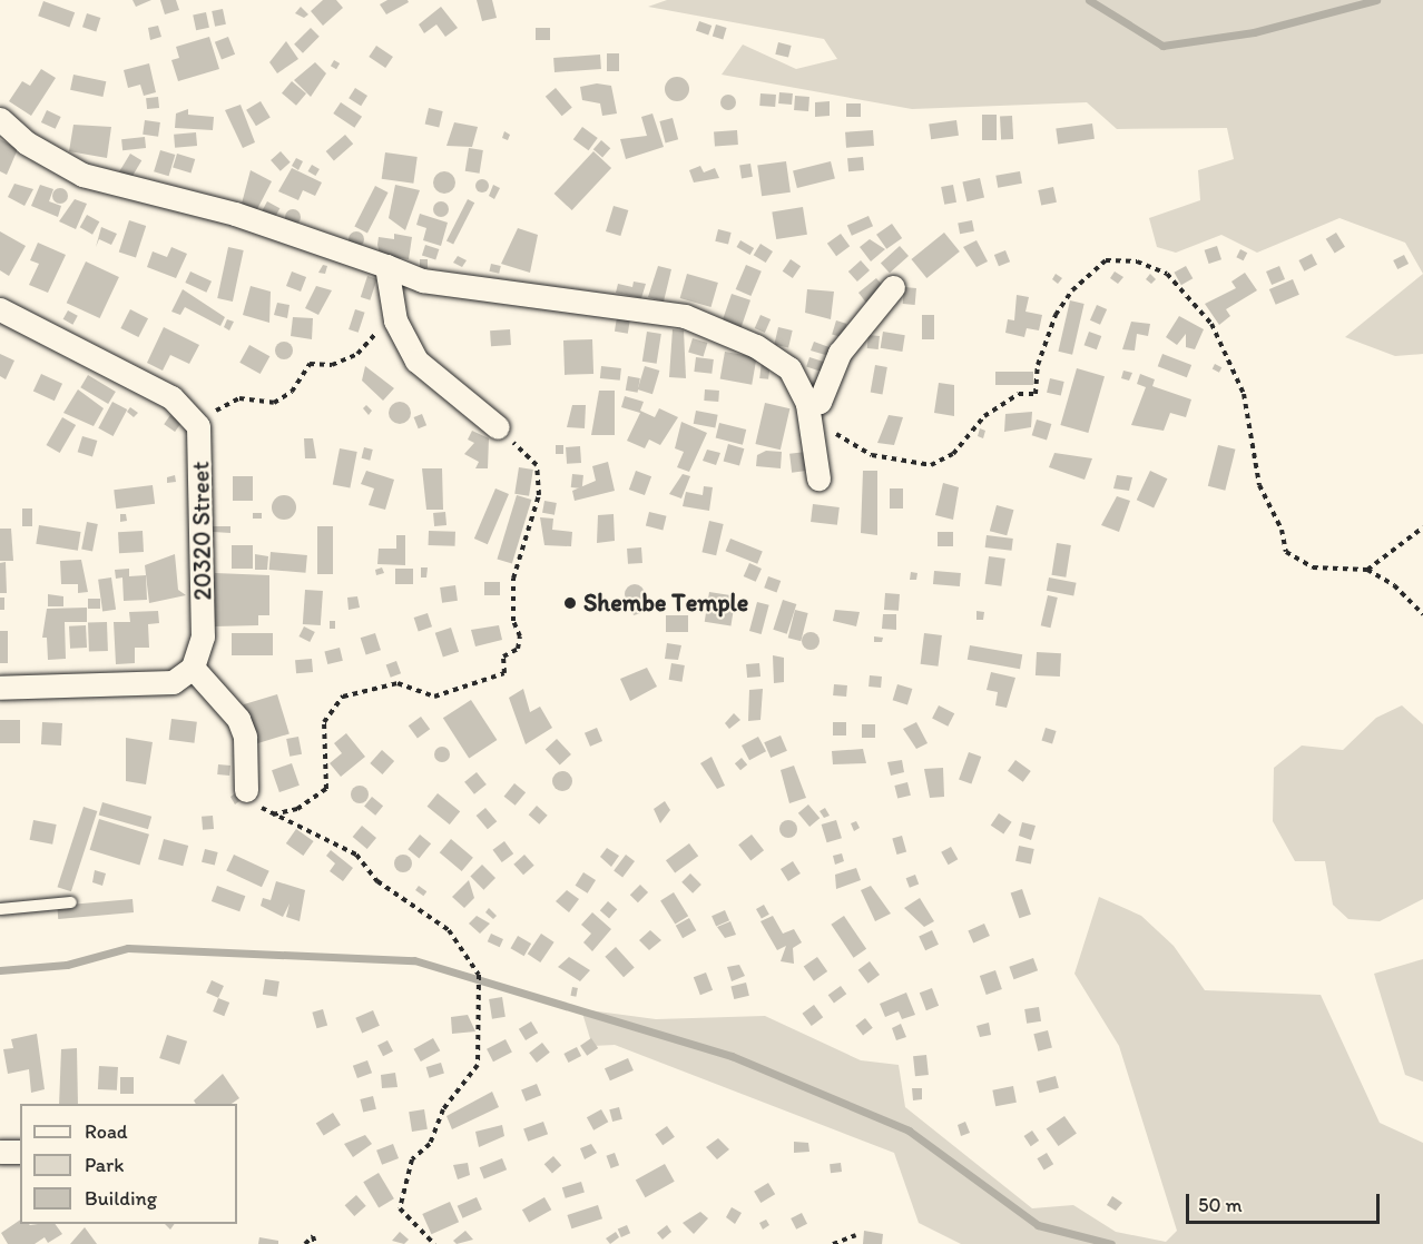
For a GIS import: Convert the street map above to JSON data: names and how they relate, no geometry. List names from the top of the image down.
{
  "streets": {
    "street": ["20320 Street"]
  },
  "places": ["Shembe Temple"],
  "legend": ["Road", "Park", "Building"],
  "scale_bar": "50 m"
}
